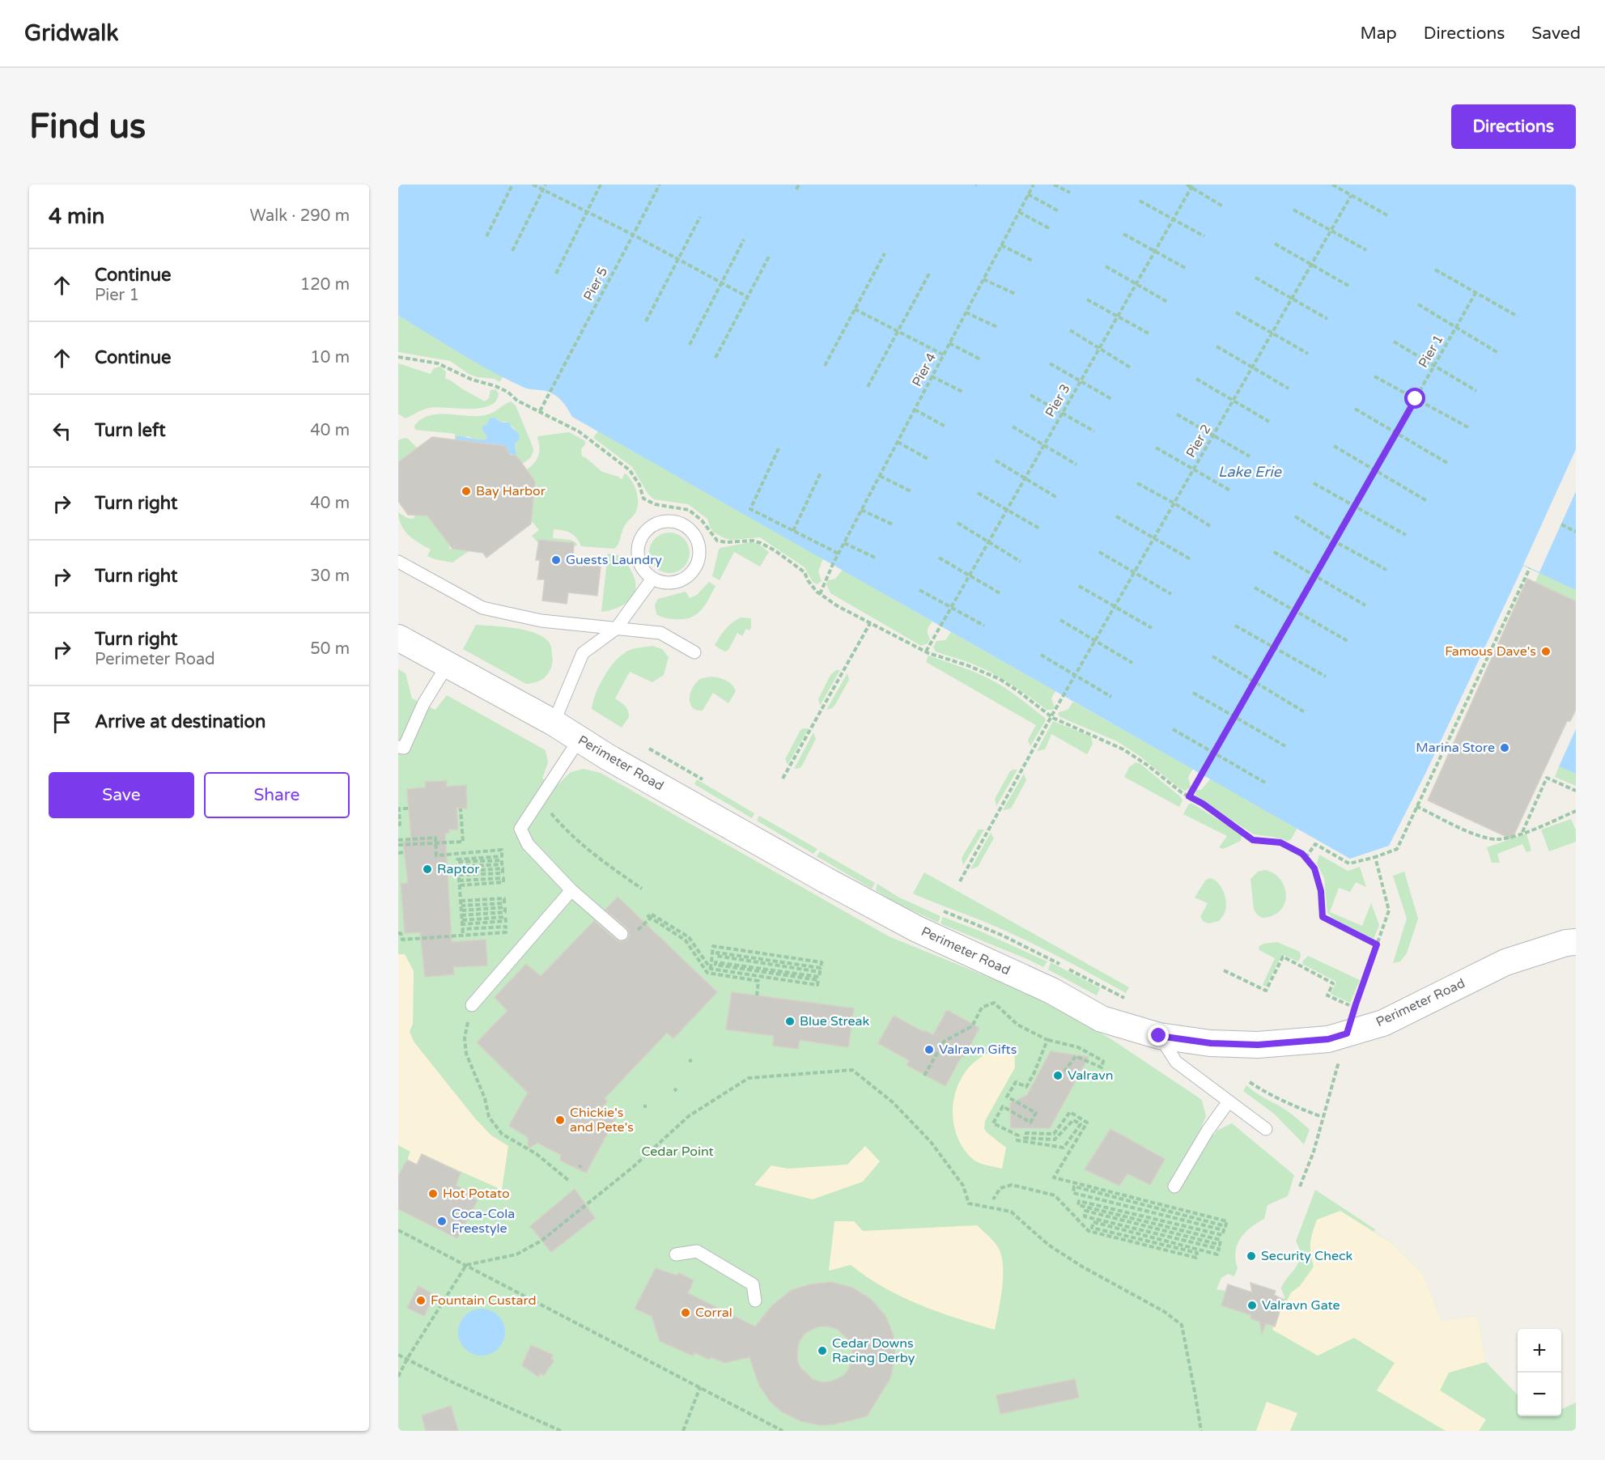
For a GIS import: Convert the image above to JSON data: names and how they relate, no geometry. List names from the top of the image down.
{
  "streets": {
    "street": ["Perimeter Road"],
    "path": [
      "Pier 5",
      "Pier 1",
      "Pier 4",
      "Pier 3",
      "Pier 2"
    ]
  },
  "water": ["Lake Erie"],
  "parks": ["Cedar Point"],
  "places": [
    "Bay Harbor",
    "Guests Laundry",
    "Famous Dave's",
    "Marina Store",
    "Raptor",
    "Blue Streak",
    "Valravn Gifts",
    "Valravn",
    "Chickie's and Pete's",
    "Hot Potato",
    "Coca-Cola Freestyle",
    "Security Check",
    "Fountain Custard",
    "Valravn Gate",
    "Corral",
    "Cedar Downs Racing Derby"
  ],
  "page": {
    "header": "Gridwalk",
    "nav": ["Map", "Directions", "Saved"],
    "buttons": [
      "Directions",
      ["Save", "Share"]
    ],
    "title": "Find us",
    "heading": ["4 min", "Walk · 290 m"],
    "list": [
      ["Continue", "Pier 1", "120 m"],
      ["Continue", "10 m"],
      ["Turn left", "40 m"],
      ["Turn right", "40 m"],
      ["Turn right", "30 m"],
      ["Turn right", "Perimeter Road", "50 m"],
      "Arrive at destination"
    ],
    "map_buttons": ["+", "−"]
  }
}
